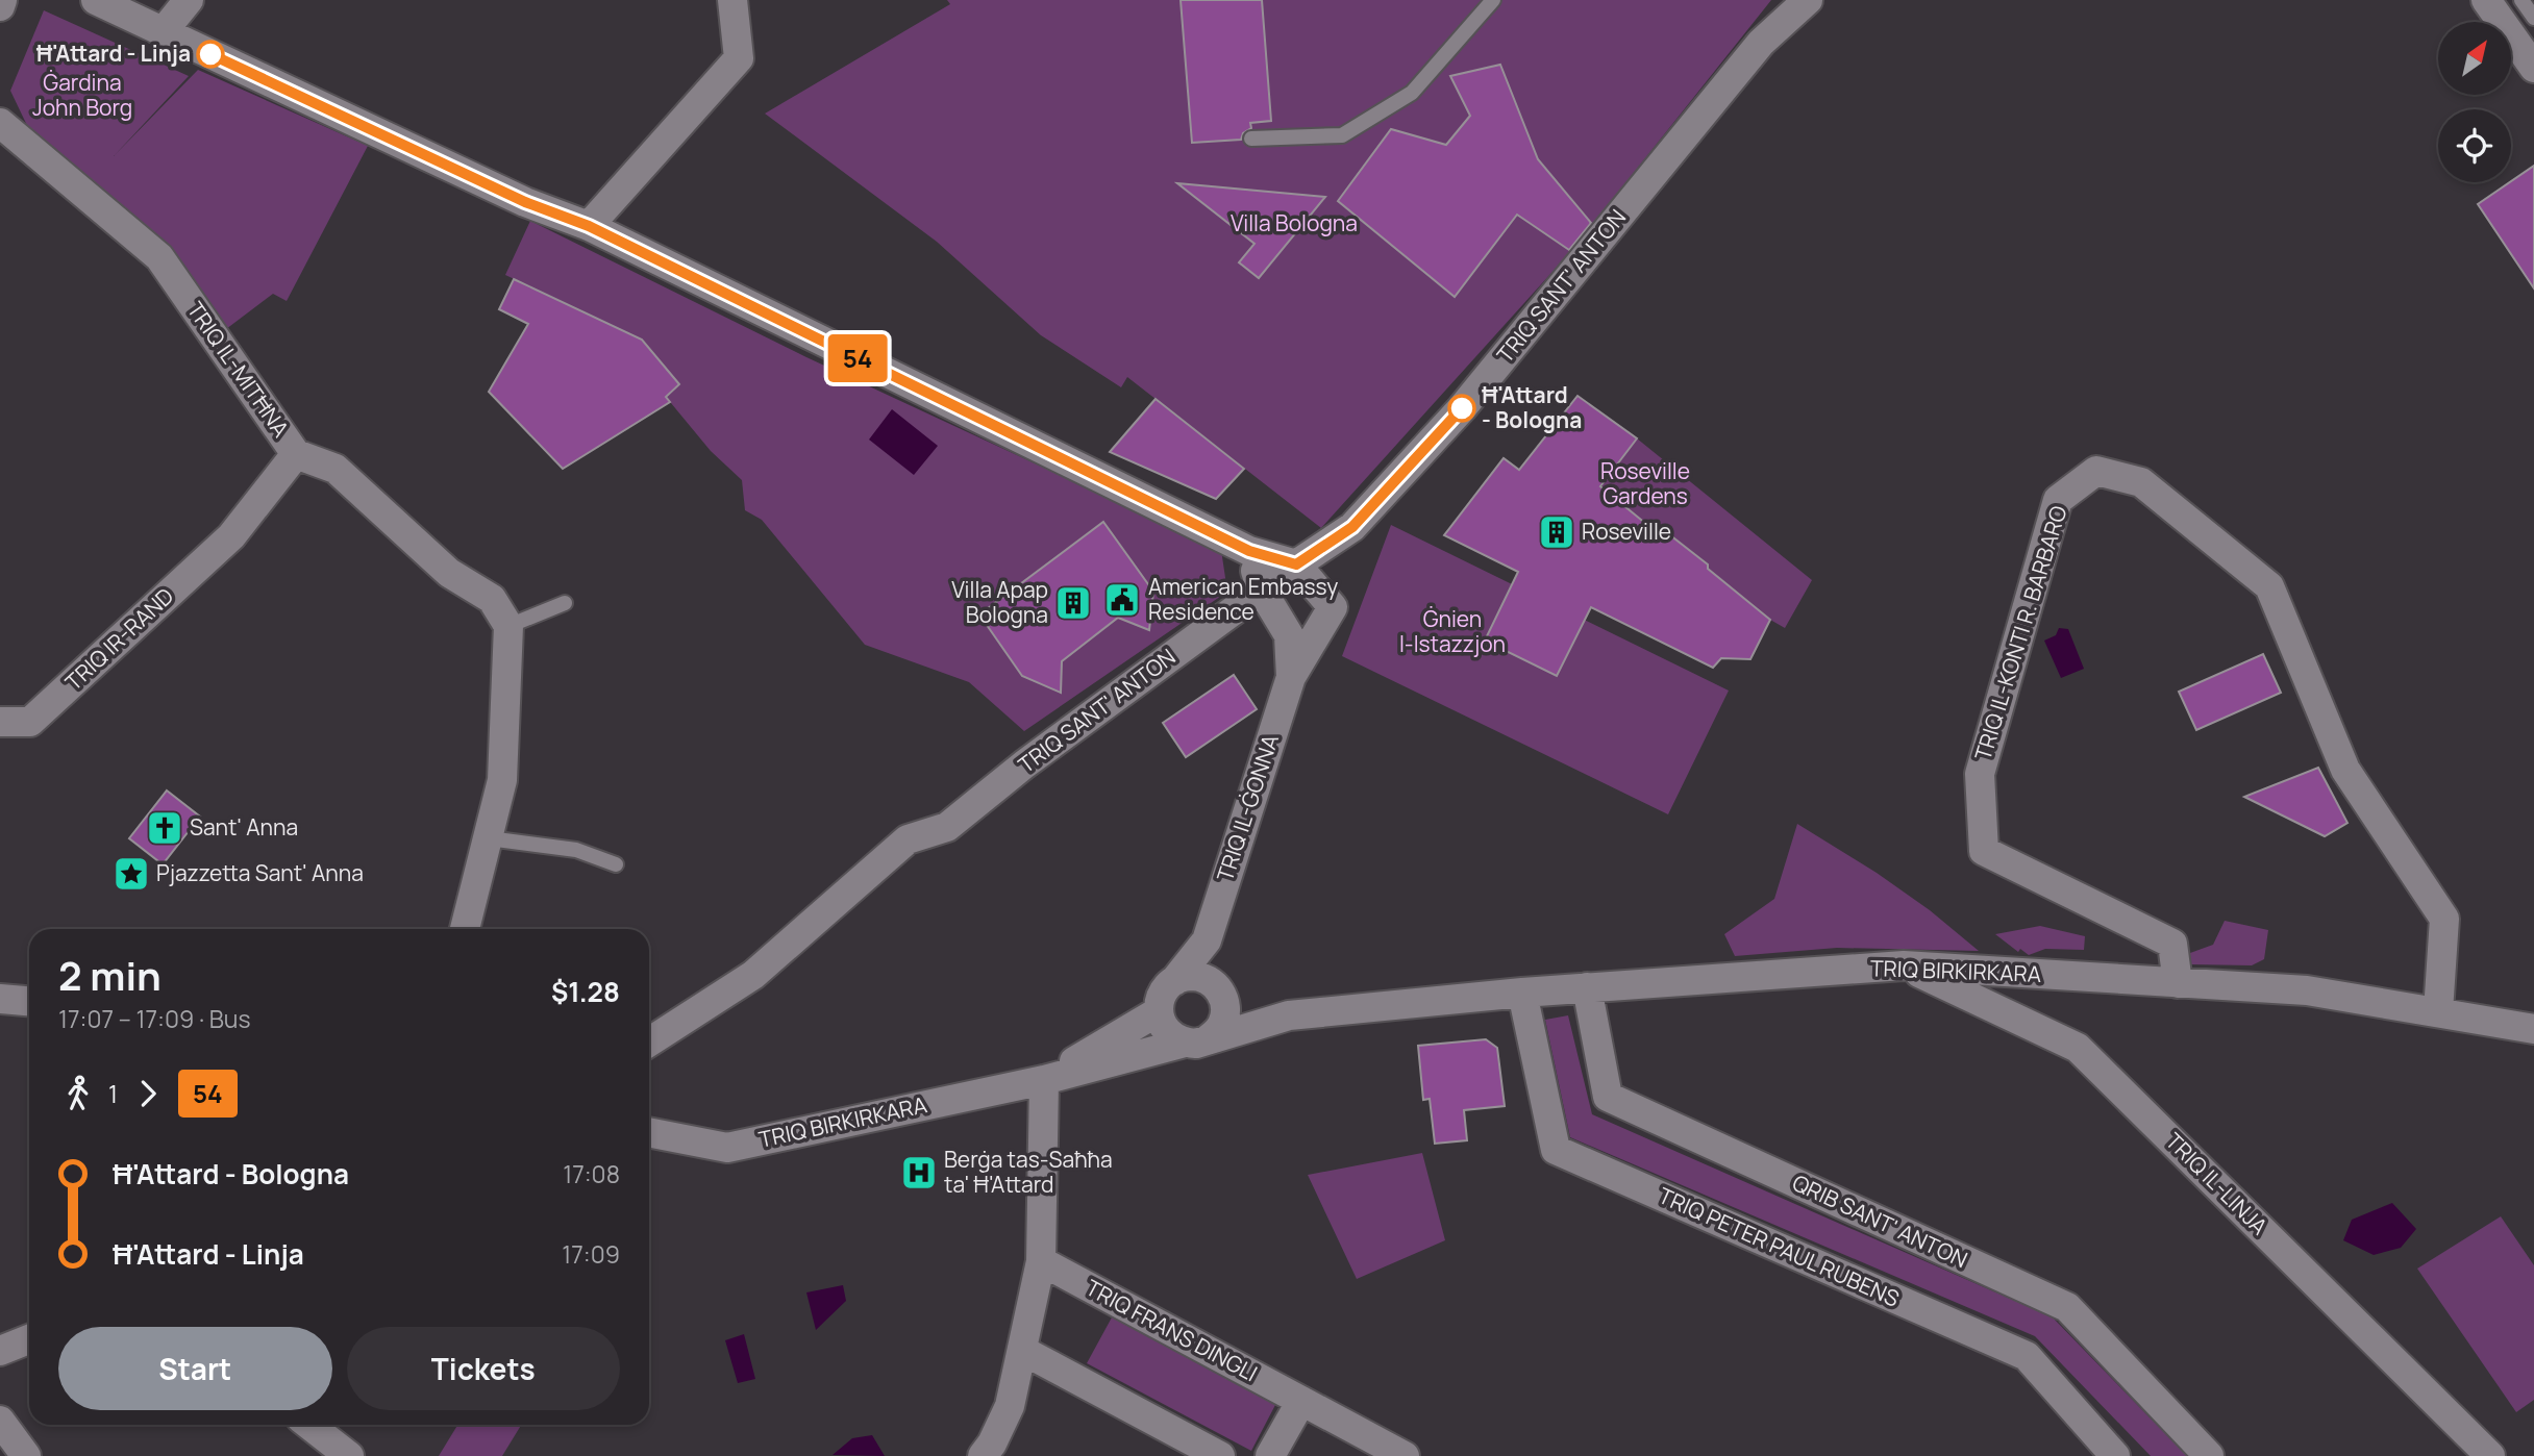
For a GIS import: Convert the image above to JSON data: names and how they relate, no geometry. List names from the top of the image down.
{
  "streets": {
    "street": [
      "TRIQ SANT' ANTON",
      "TRIQ IL-MITĦNA",
      "TRIQ IL-KONTI R. BARBARO",
      "TRIQ IR-RAND",
      "TRIQ IL-ĠONNA",
      "TRIQ BIRKIRKARA",
      "TRIQ IL-LINJA",
      "QRIB SANT' ANTON",
      "TRIQ PETER PAUL RUBENS",
      "TRIQ FRANS DINGLI"
    ]
  },
  "crossings": [
    ["TRIQ SANT' ANTON", "TRIQ IL-ĠONNA"],
    ["TRIQ IL-MITĦNA", "TRIQ IR-RAND"],
    ["TRIQ IL-KONTI R. BARBARO", "TRIQ BIRKIRKARA"],
    ["TRIQ IL-ĠONNA", "TRIQ BIRKIRKARA"],
    ["TRIQ BIRKIRKARA", "TRIQ IL-LINJA"],
    ["TRIQ BIRKIRKARA", "QRIB SANT' ANTON"],
    ["TRIQ BIRKIRKARA", "TRIQ PETER PAUL RUBENS"]
  ],
  "parks": [
    "Ġardina John Borg",
    "Villa Bologna",
    "Roseville Gardens",
    "Ġnien l-Istazzjon"
  ],
  "places": {
    "other": ["Ħ'Attard - Linja", "Ħ'Attard - Bologna"],
    "building": ["Roseville", "Villa Apap Bologna"],
    "public building": ["American Embassy Residence"],
    "church": ["Sant' Anna"],
    "place": ["Pjazzetta Sant' Anna"],
    "hospital": ["Berġa tas-Saħħa ta' Ħ'Attard"]
  },
  "lines": ["bus line 54"],
  "north": "top right",
  "page": {
    "on_map": "54",
    "heading": ["2 min", "17:07 – 17:09 · Bus", "$1.28"],
    "legs": ["1", "54"],
    "list": [
      {
        "name": "Ħ'Attard - Bologna",
        "value": "17:08"
      },
      {
        "name": "Ħ'Attard - Linja",
        "value": "17:09"
      }
    ],
    "buttons": ["Start", "Tickets"]
  }
}
